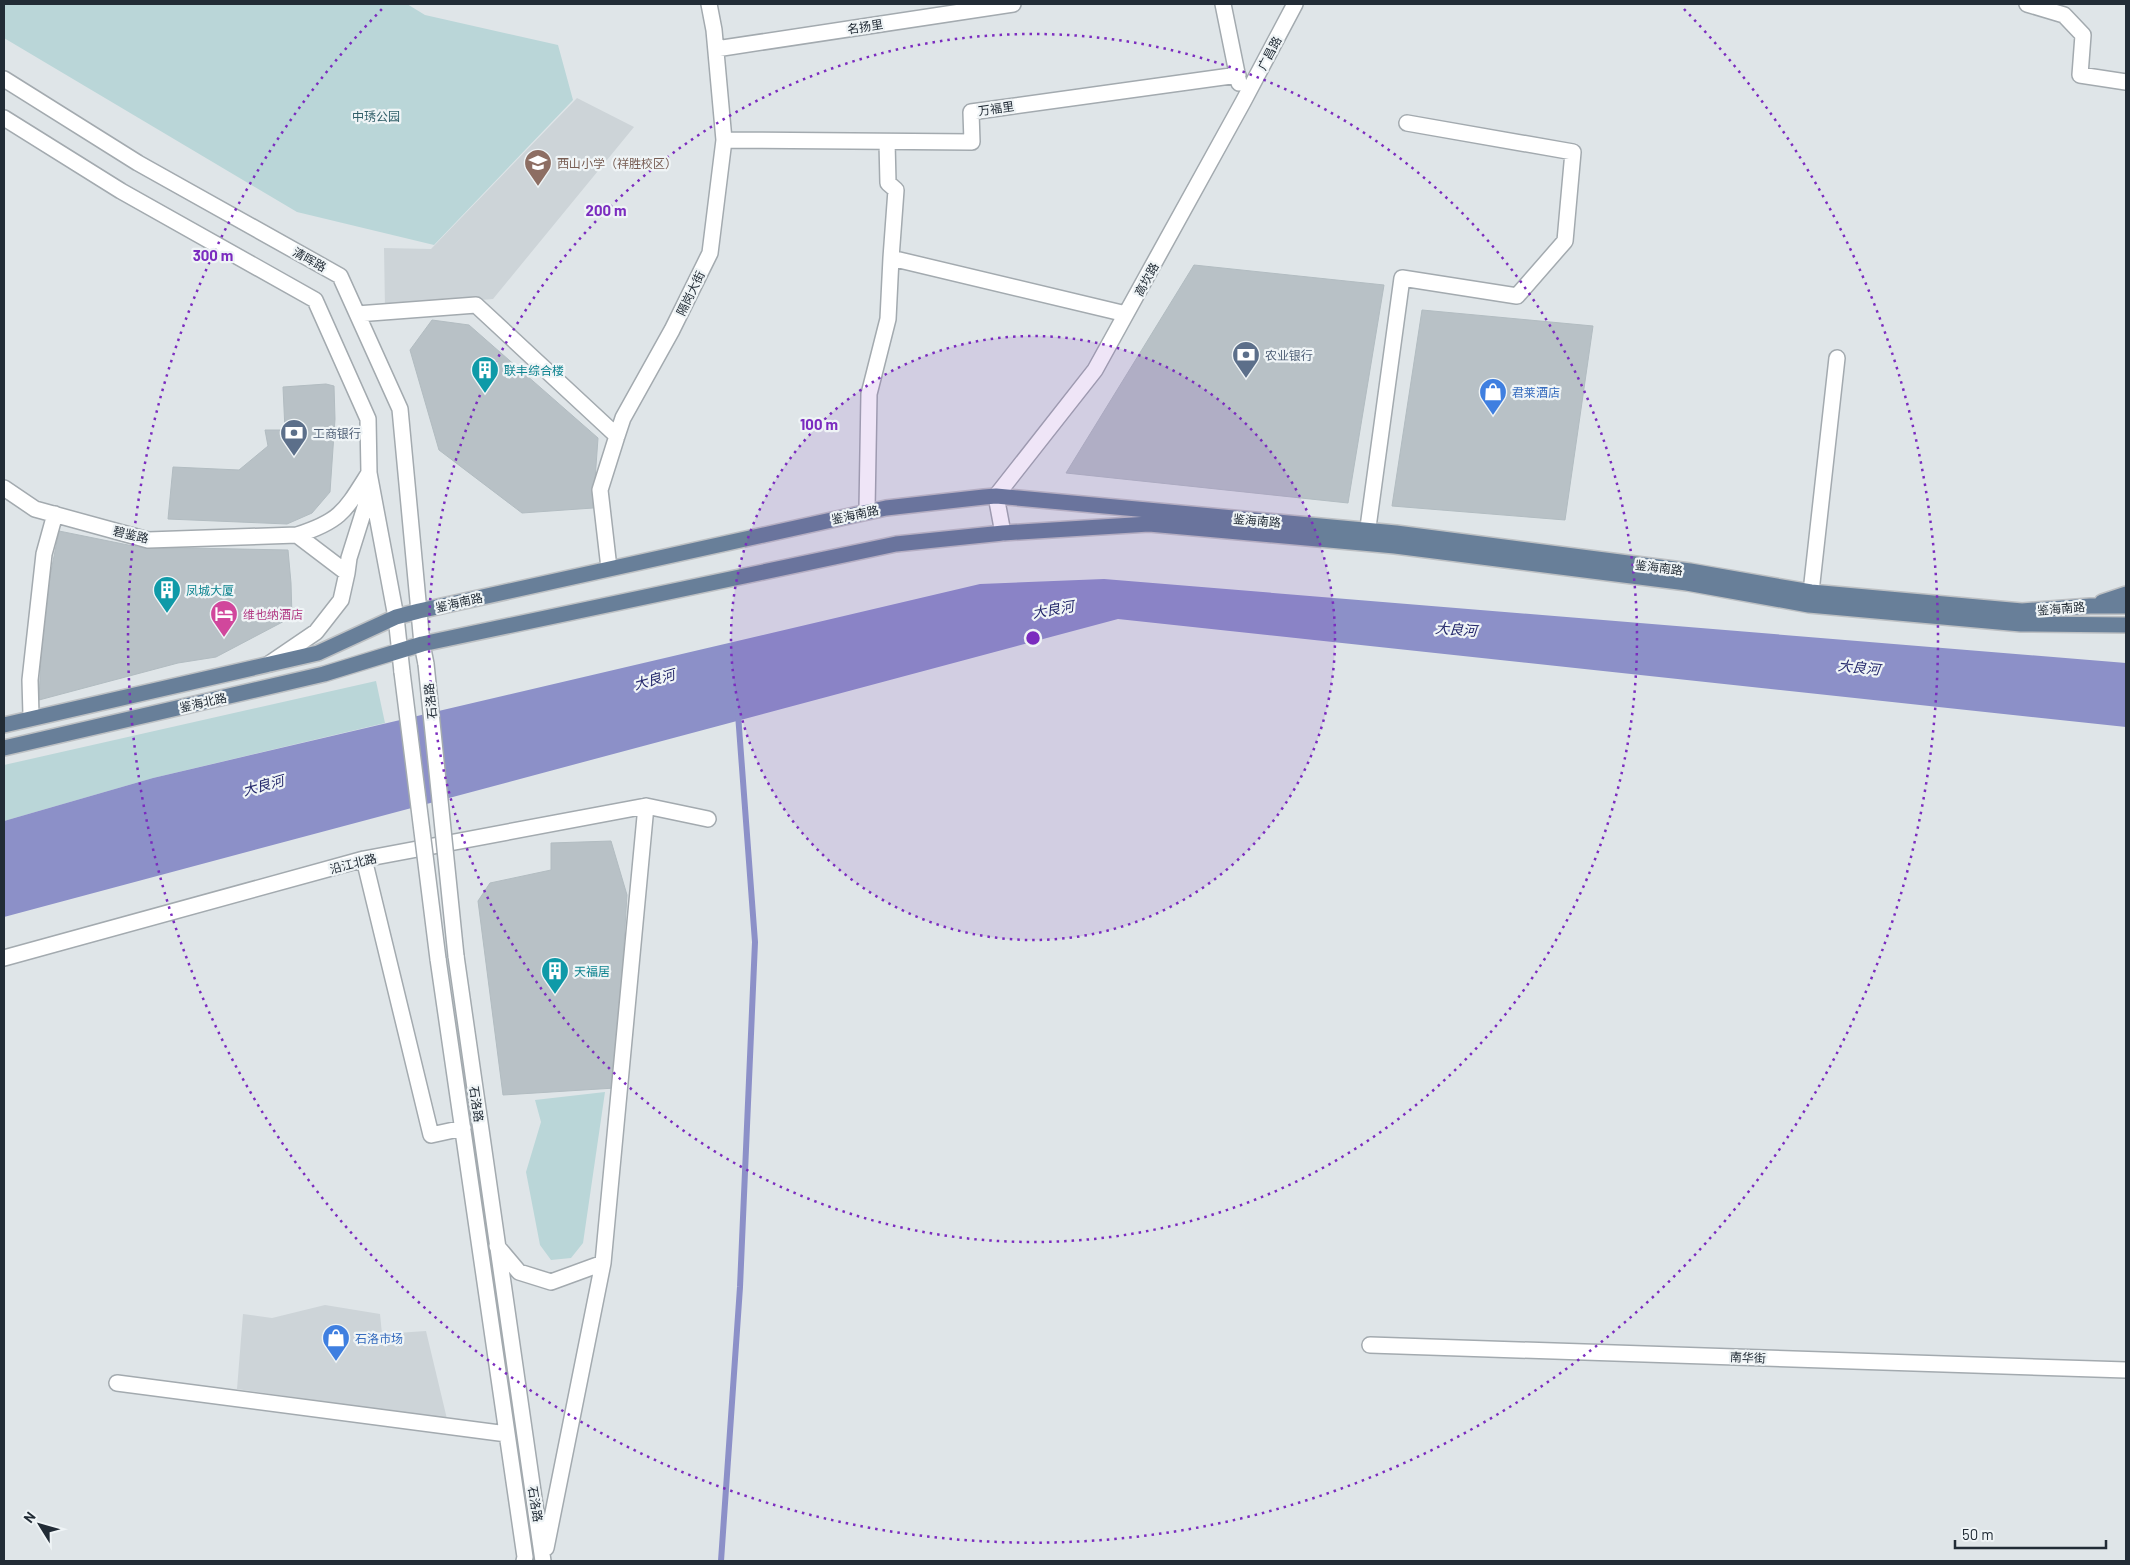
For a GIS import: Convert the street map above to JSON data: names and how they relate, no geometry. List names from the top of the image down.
{
  "streets": {
    "main road": ["鉴海南路", "鉴海北路"],
    "street": [
      "名扬里",
      "广昌路",
      "万福里",
      "清晖路",
      "高坎路",
      "隔岗大街",
      "碧鉴路",
      "石洛路",
      "沿江北路",
      "南华街"
    ]
  },
  "crossings": [
    ["名扬里", "隔岗大街"],
    ["广昌路", "高坎路"],
    ["万福里", "隔岗大街"],
    ["清晖路", "鉴海南路"],
    ["清晖路", "石洛路"],
    ["高坎路", "鉴海南路"],
    ["隔岗大街", "鉴海南路"],
    ["鉴海南路", "石洛路"],
    ["鉴海南路", "鉴海北路"],
    ["石洛路", "鉴海北路"]
  ],
  "water": ["大良河"],
  "parks": ["中琇公园"],
  "places": {
    "school or university": ["西山小学（祥胜校区）"],
    "bank": ["农业银行", "工商银行"],
    "building": ["联丰综合楼", "凤城大厦", "天福居"],
    "shop": ["君莱酒店", "石洛市场"],
    "hotel": ["维也纳酒店"]
  },
  "scale_bar": "50 m",
  "north": "top left",
  "rings": ["200 m", "300 m", "100 m"]
}
